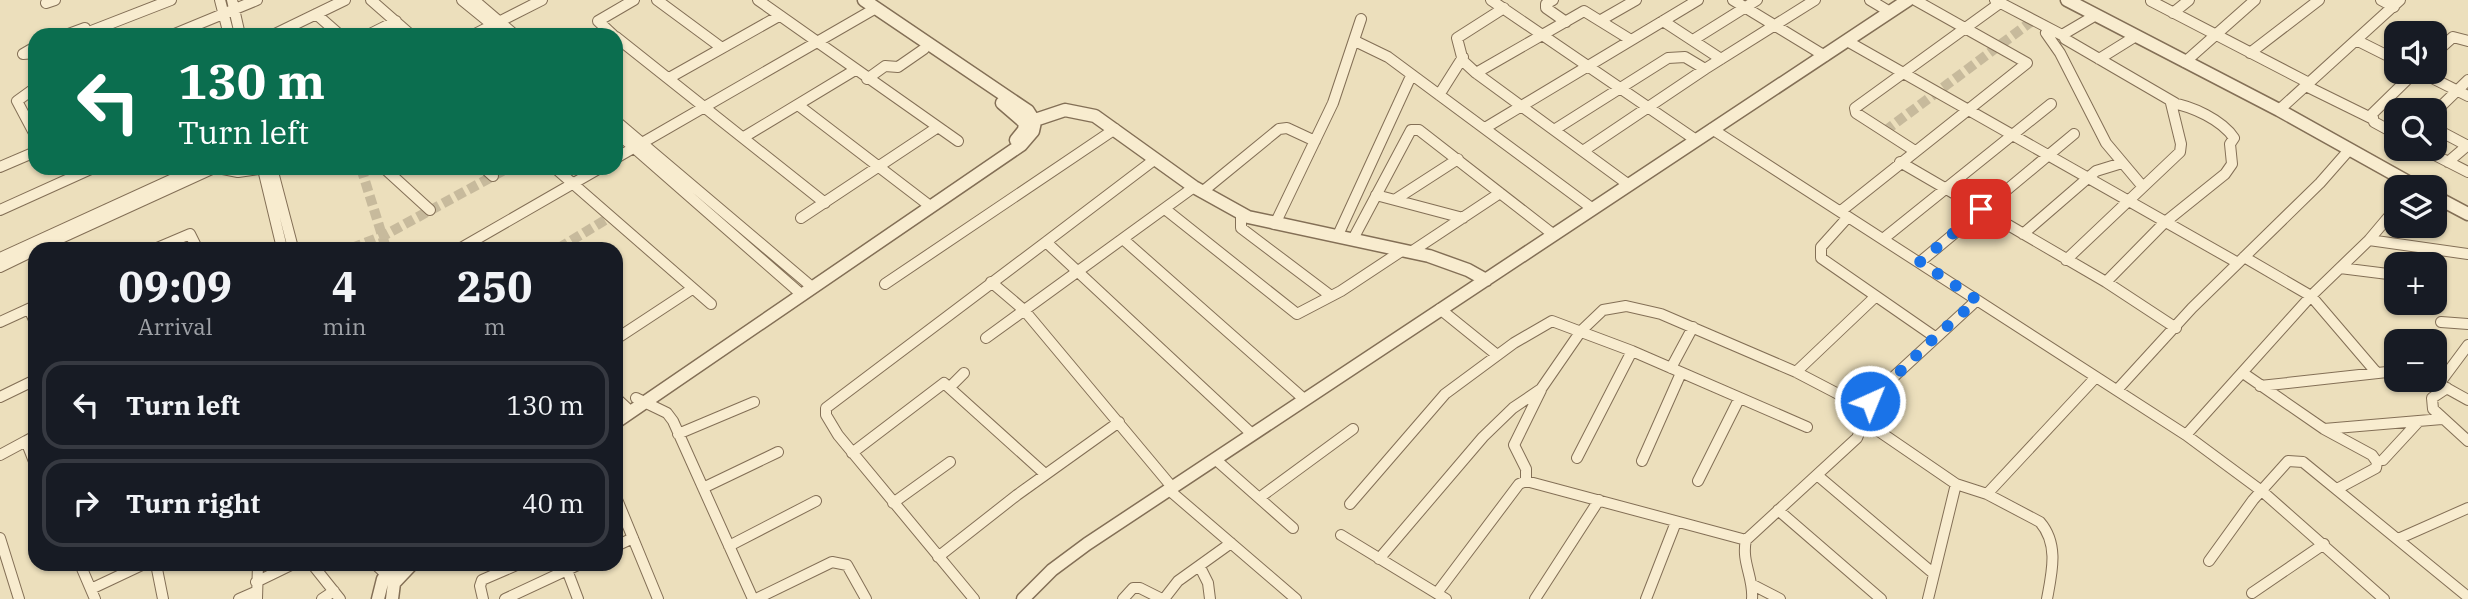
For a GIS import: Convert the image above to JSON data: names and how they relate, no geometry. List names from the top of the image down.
{
  "page": {
    "map_buttons": ["+", "−"],
    "turn": ["130 m", "Turn left"],
    "eta": [
      "09:09",
      "Arrival",
      "4",
      "min",
      "250",
      "m"
    ],
    "list": [
      {
        "name": "Turn left",
        "value": "130 m"
      },
      {
        "name": "Turn right",
        "value": "40 m"
      }
    ]
  }
}
